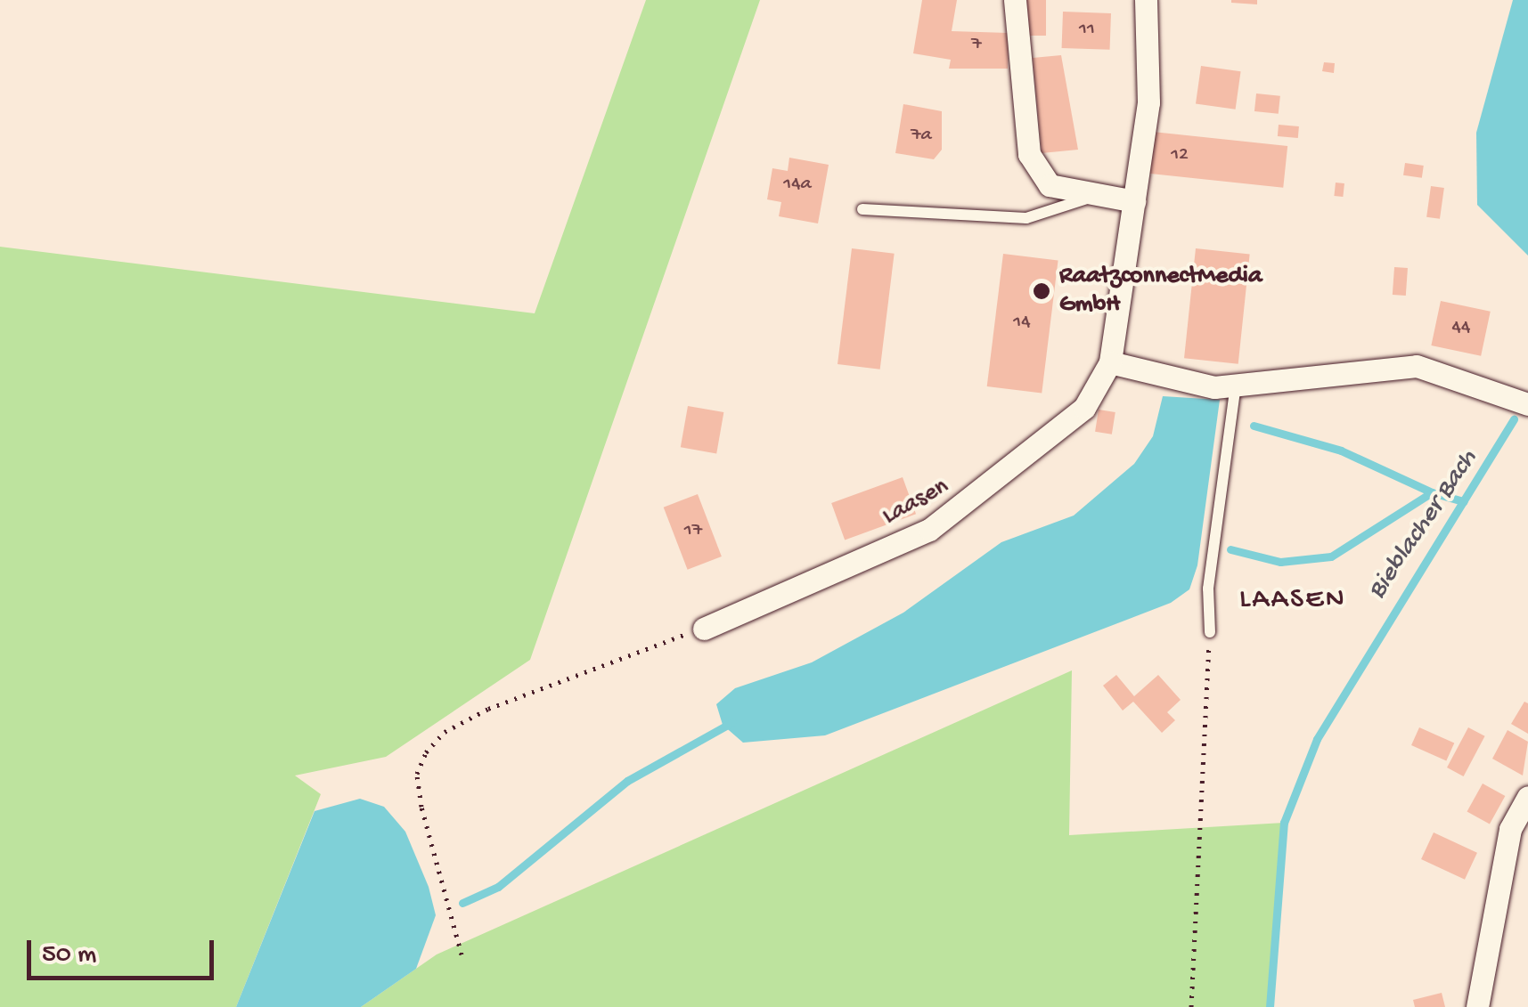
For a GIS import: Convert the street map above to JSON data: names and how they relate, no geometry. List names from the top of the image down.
{
  "streets": {
    "street": ["Laasen"]
  },
  "districts": ["LAASEN"],
  "water": ["Bieblacher Bach"],
  "places": ["RaatzconnectMedia GmbH"],
  "house_numbers": [
    "11",
    "7",
    "7a",
    "12",
    "14a",
    "14",
    "44",
    "17"
  ],
  "scale_bar": "50 m"
}
